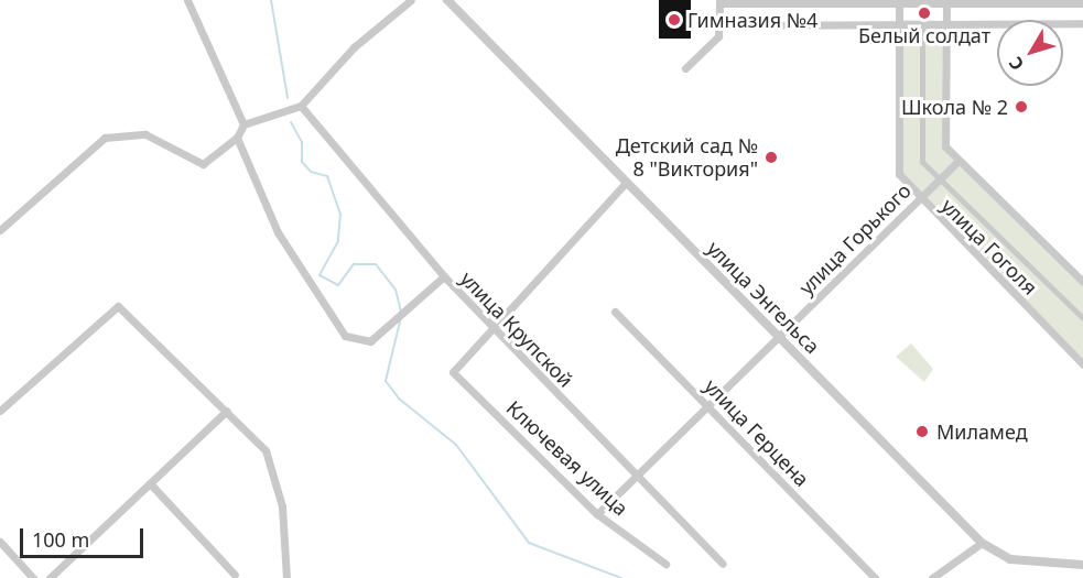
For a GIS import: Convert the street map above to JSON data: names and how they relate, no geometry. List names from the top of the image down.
{
  "streets": {
    "street": [
      "улица Горького",
      "улица Гоголя",
      "улица Энгельса",
      "улица Крупской",
      "улица Герцена",
      "Ключевая улица"
    ]
  },
  "crossings": [
    ["улица Горького", "улица Гоголя"],
    ["улица Горького", "улица Энгельса"],
    ["улица Горького", "улица Крупской"],
    ["улица Горького", "улица Герцена"],
    ["улица Горького", "Ключевая улица"],
    ["улица Крупской", "Ключевая улица"]
  ],
  "places": [
    "Белый солдат",
    "Гимназия №4",
    "Школа № 2",
    "Детский сад № 8 \"Виктория\"",
    "Миламед"
  ],
  "scale_bar": "100 m",
  "north": "bottom left"
}
